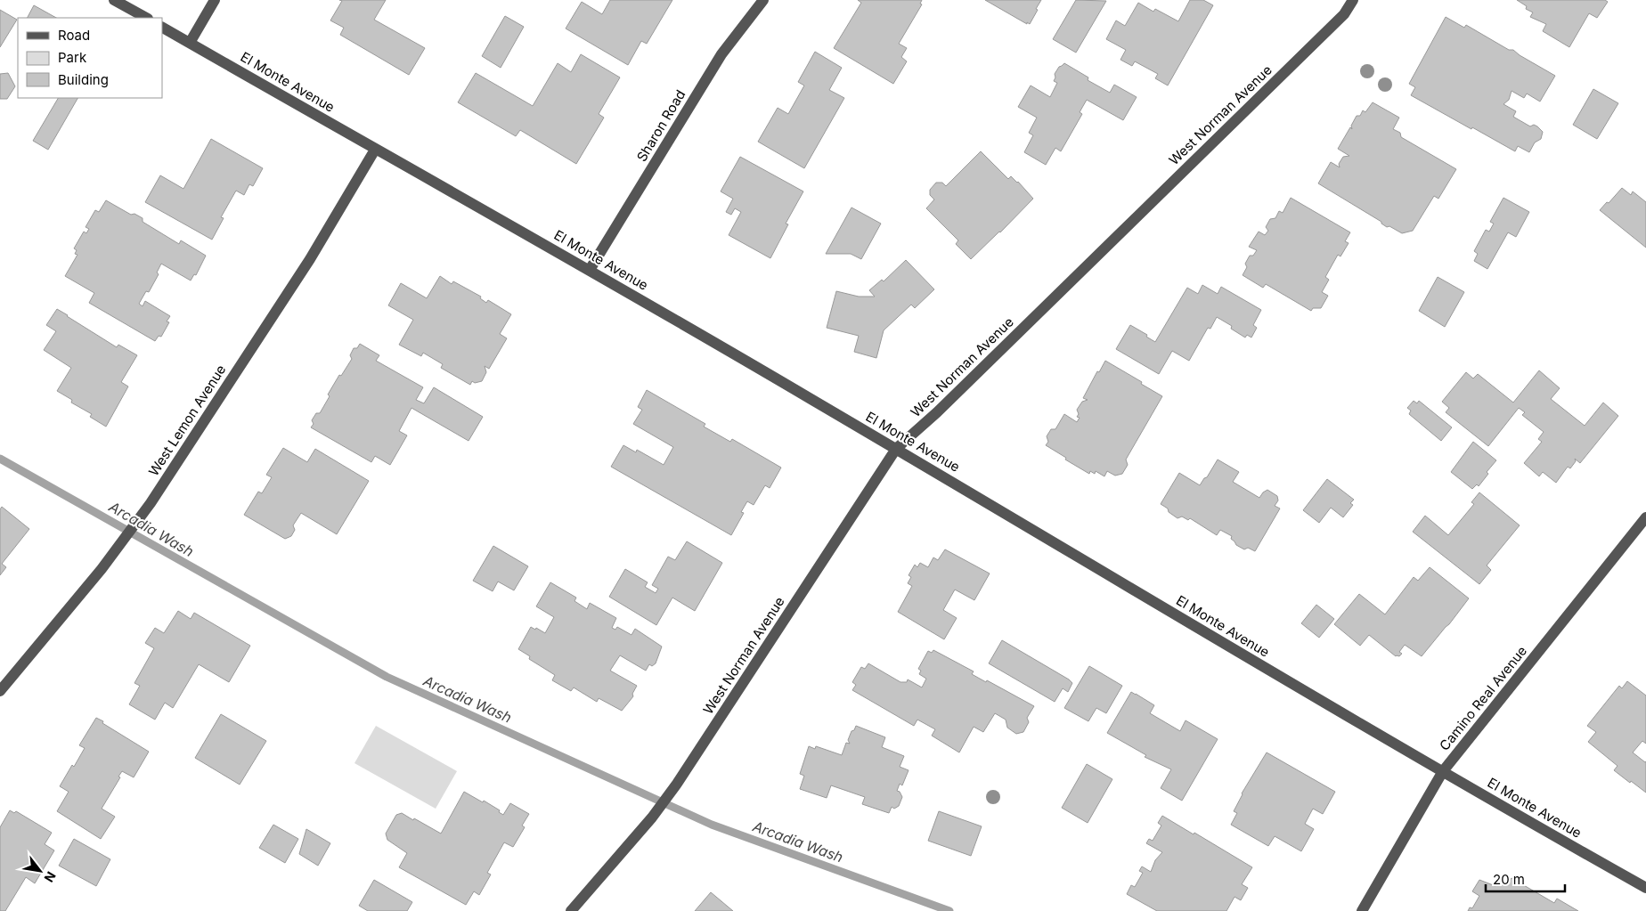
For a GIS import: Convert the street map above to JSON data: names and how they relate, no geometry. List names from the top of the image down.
{
  "streets": {
    "street": [
      "El Monte Avenue",
      "West Norman Avenue",
      "Sharon Road",
      "West Lemon Avenue",
      "Camino Real Avenue"
    ]
  },
  "crossings": [
    ["El Monte Avenue", "West Norman Avenue"],
    ["El Monte Avenue", "Sharon Road"],
    ["El Monte Avenue", "West Lemon Avenue"],
    ["El Monte Avenue", "Camino Real Avenue"]
  ],
  "water": ["Arcadia Wash"],
  "legend": ["Road", "Park", "Building"],
  "scale_bar": "20 m",
  "north": "bottom right"
}
